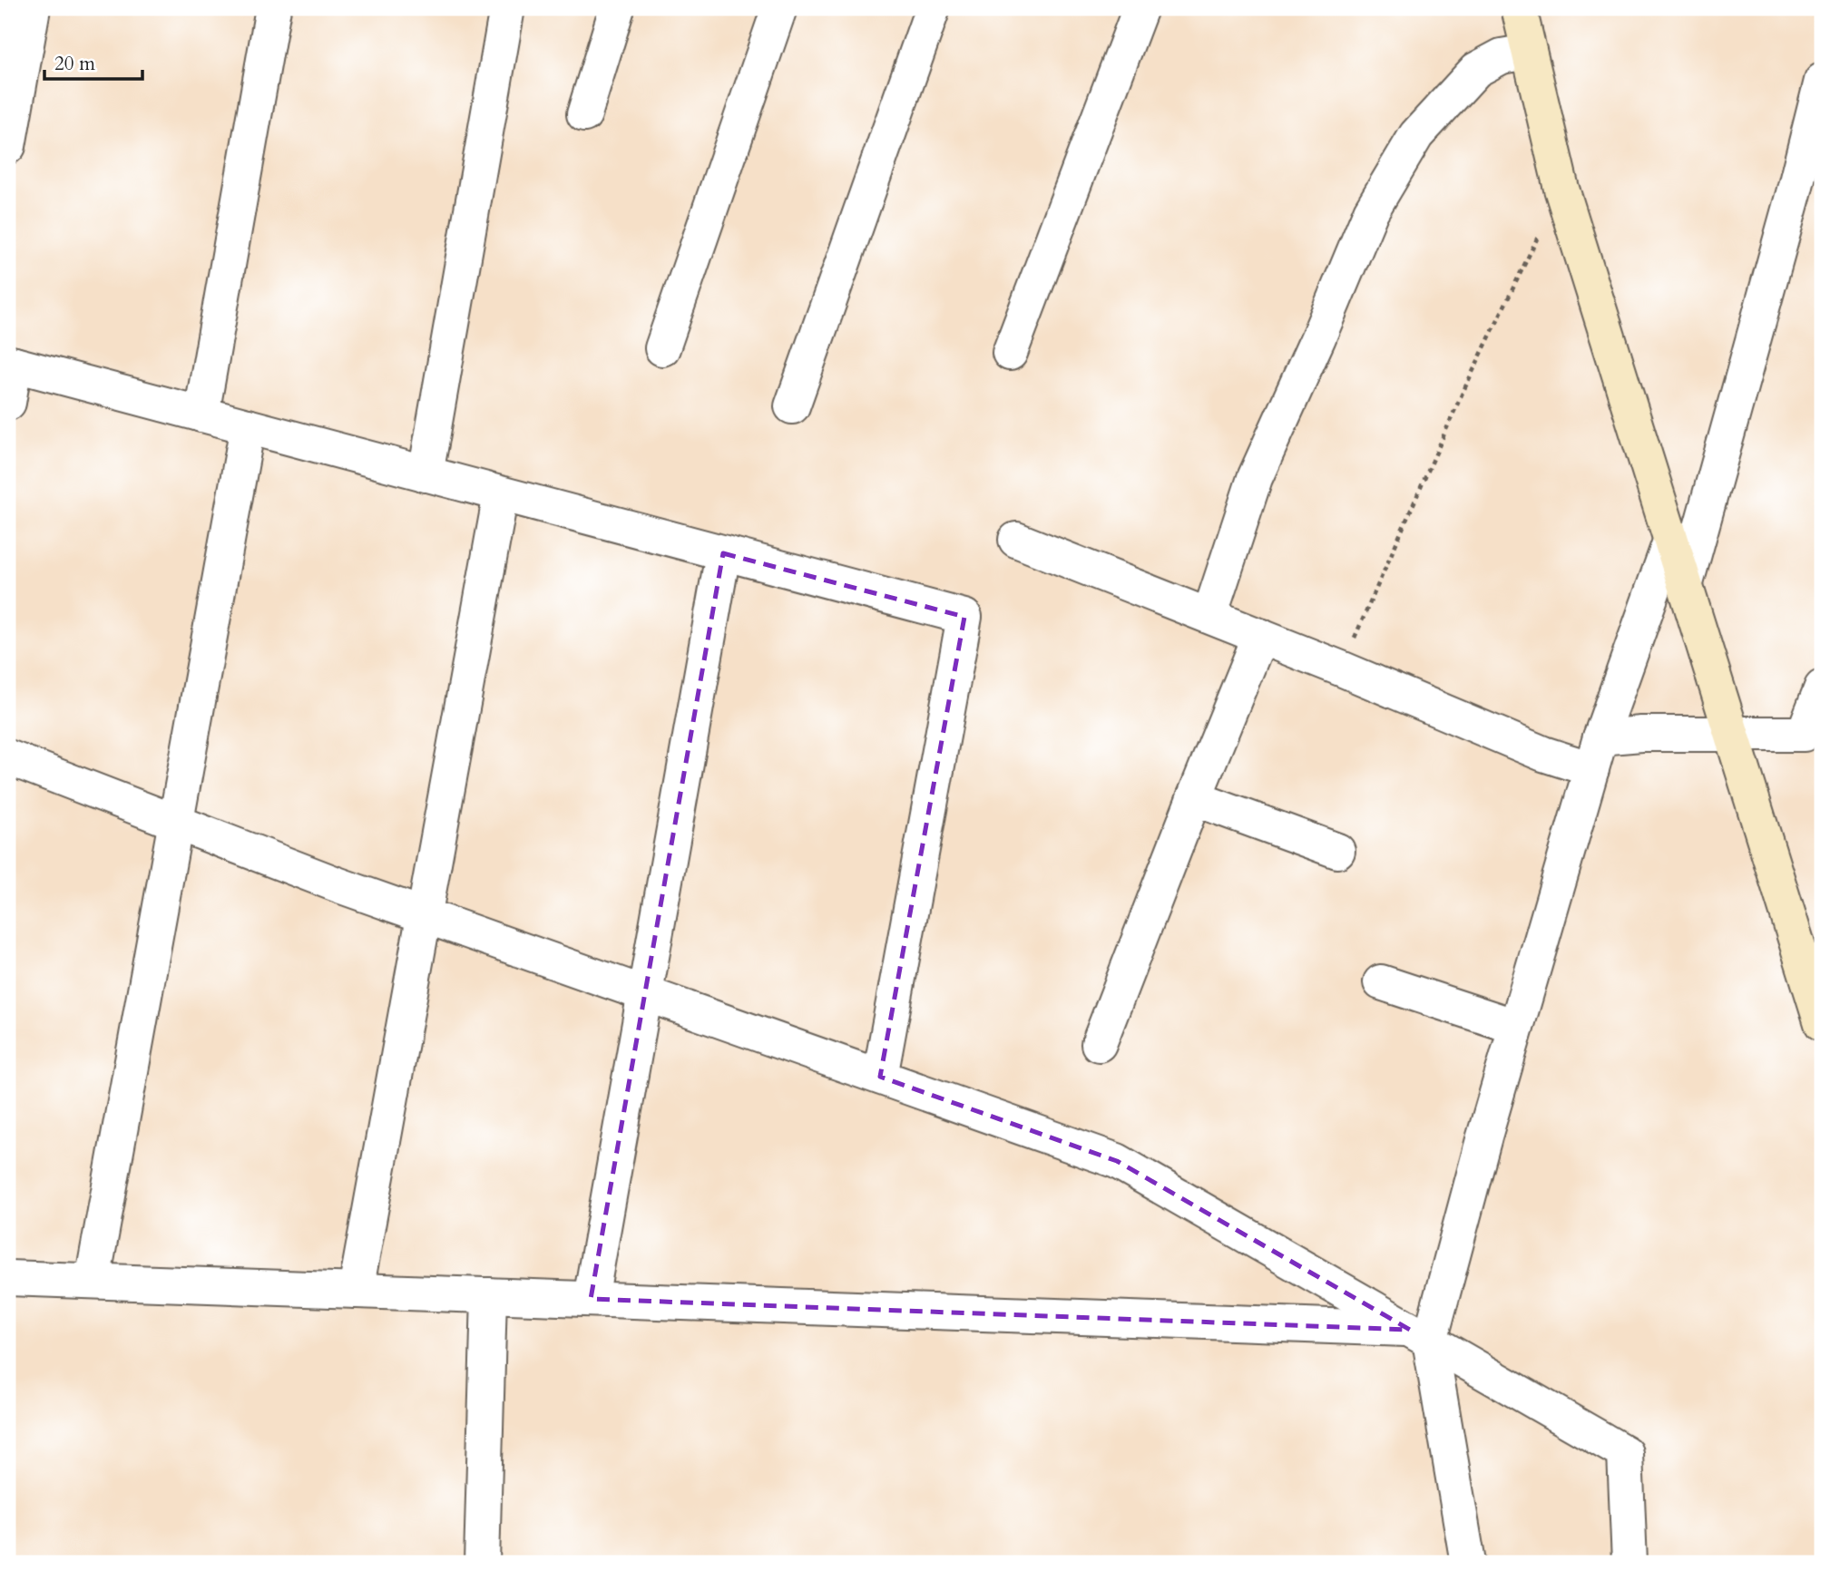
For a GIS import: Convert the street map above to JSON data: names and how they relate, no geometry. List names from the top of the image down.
{
  "scale_bar": "20 m"
}
